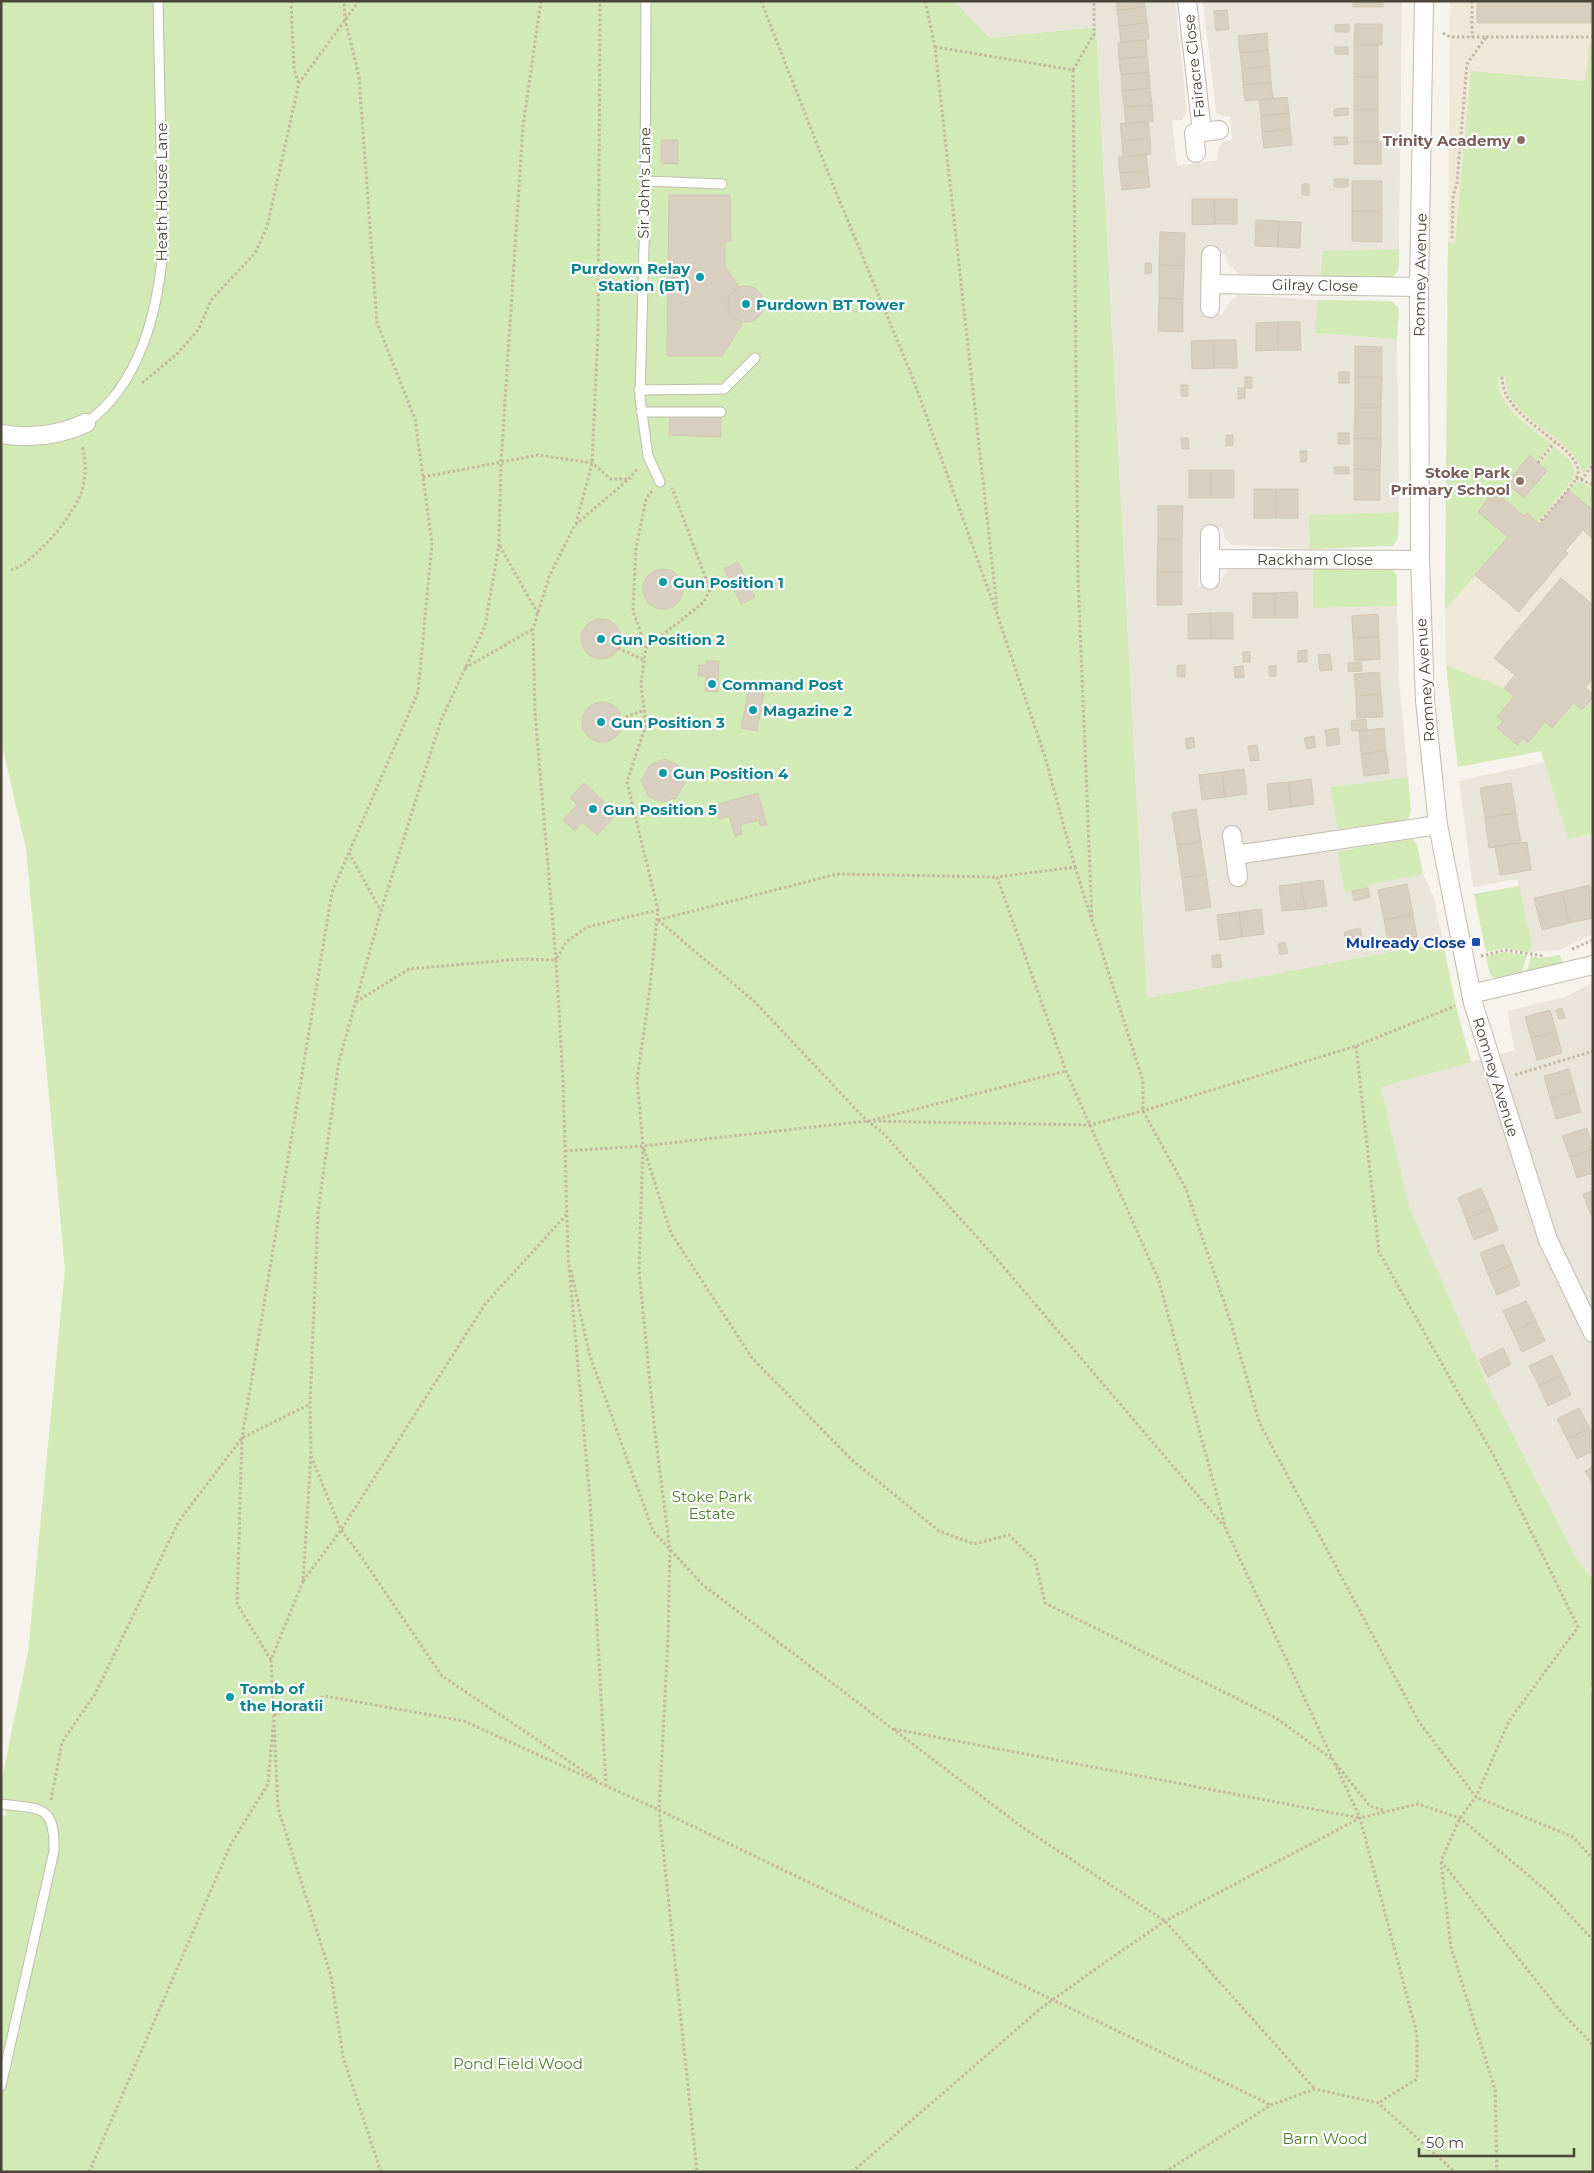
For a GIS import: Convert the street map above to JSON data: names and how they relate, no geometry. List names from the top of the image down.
{
  "streets": {
    "street": [
      "Fairacre Close",
      "Heath House Lane",
      "Romney Avenue",
      "Gilray Close",
      "Rackham Close"
    ],
    "lane": ["Sir John's Lane"]
  },
  "crossings": [
    ["Romney Avenue", "Gilray Close"],
    ["Romney Avenue", "Rackham Close"]
  ],
  "parks": ["Stoke Park Estate", "Pond Field Wood", "Barn Wood"],
  "places": {
    "other": [
      "Trinity Academy",
      "Purdown Relay Station (BT)",
      "Purdown BT Tower",
      "Stoke Park Primary School",
      "Gun Position 1",
      "Gun Position 2",
      "Command Post",
      "Magazine 2",
      "Gun Position 3",
      "Gun Position 4",
      "Gun Position 5",
      "Tomb of the Horatii"
    ],
    "transit": ["Mulready Close"]
  },
  "scale_bar": "50 m"
}
